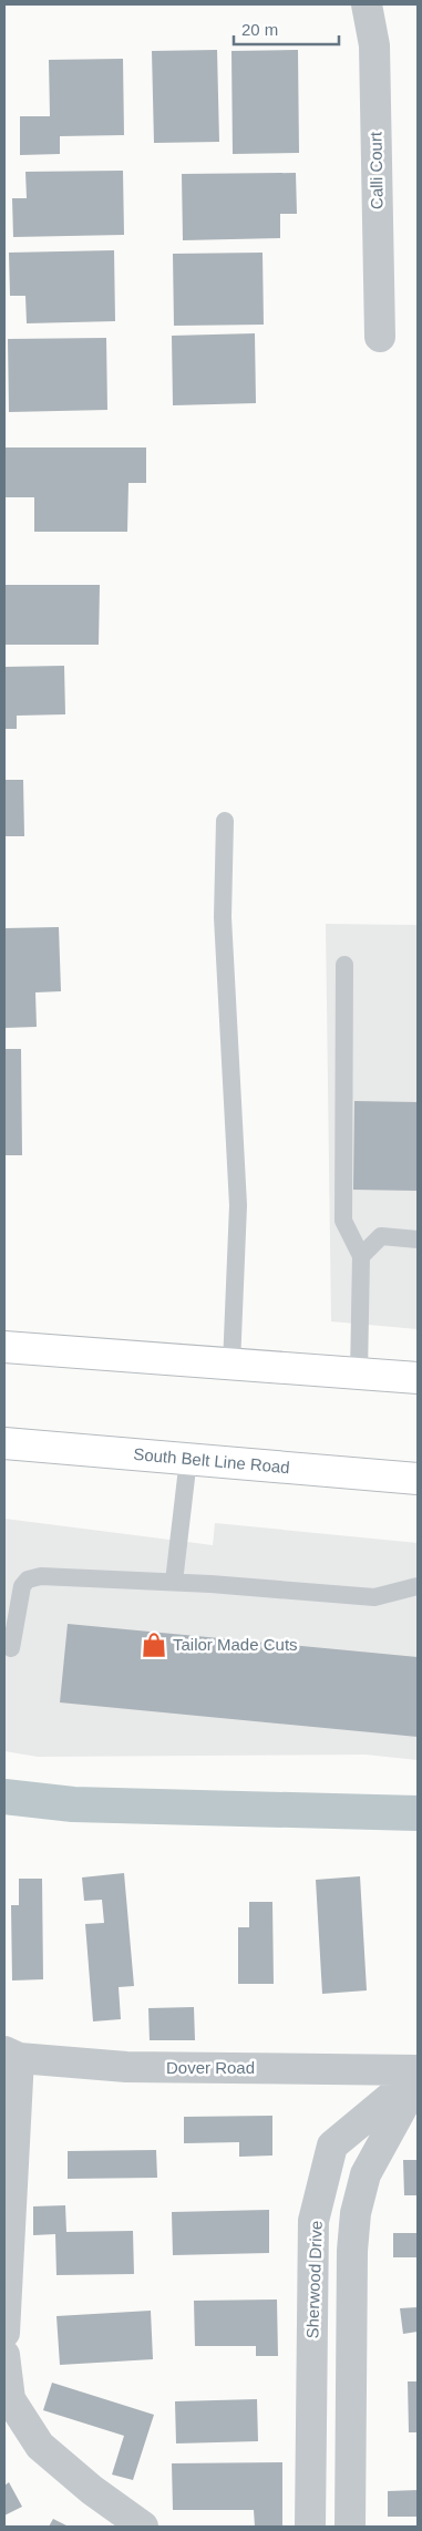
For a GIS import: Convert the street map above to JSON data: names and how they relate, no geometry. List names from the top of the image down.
{
  "streets": {
    "main road": ["South Belt Line Road"],
    "street": ["Calli Court", "Dover Road", "Sherwood Drive"]
  },
  "places": {
    "shop": ["Tailor Made Cuts"]
  },
  "scale_bar": "20 m"
}
